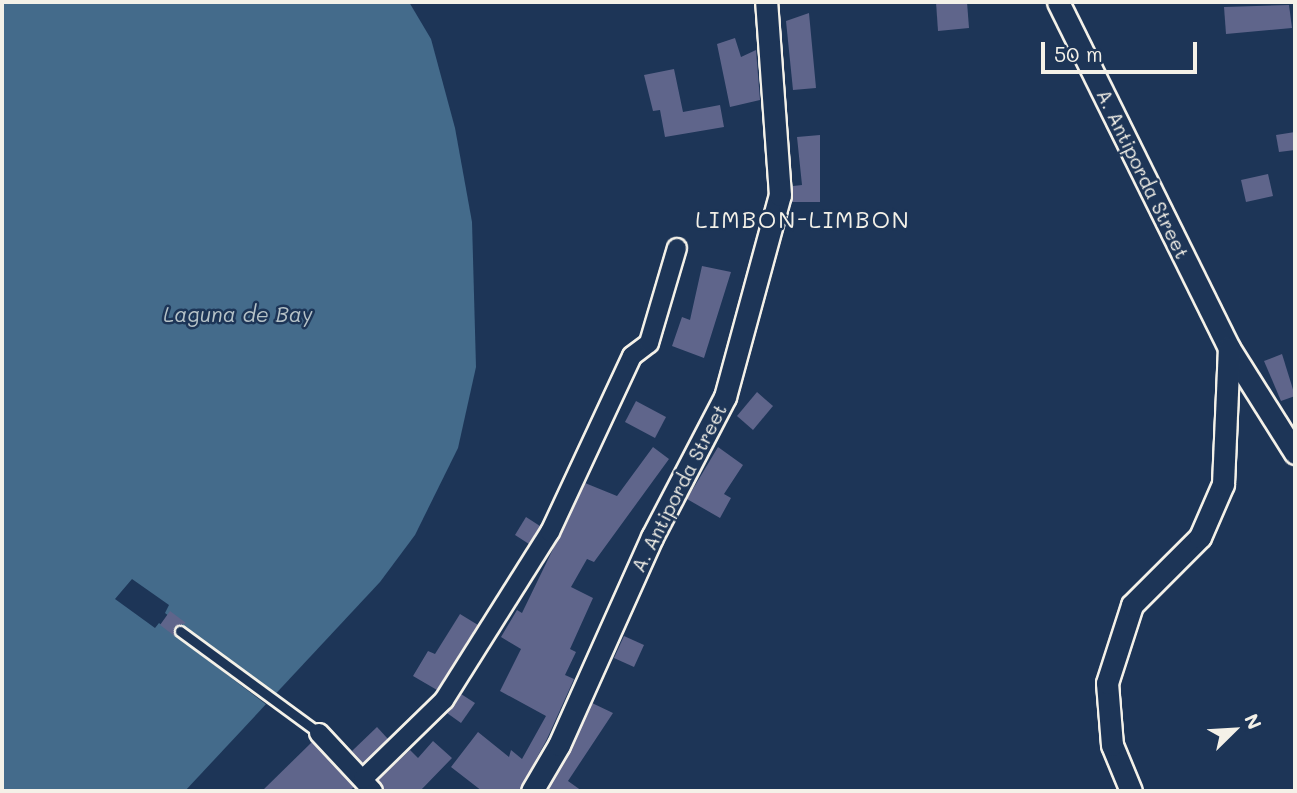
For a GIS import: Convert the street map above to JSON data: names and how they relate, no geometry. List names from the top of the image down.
{
  "streets": {
    "street": ["A. Antiporda Street"]
  },
  "districts": ["LIMBON-LIMBON"],
  "water": ["Laguna de Bay"],
  "scale_bar": "50 m",
  "north": "top right"
}
